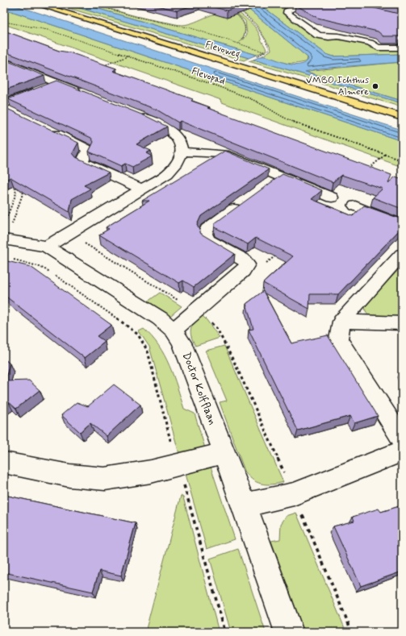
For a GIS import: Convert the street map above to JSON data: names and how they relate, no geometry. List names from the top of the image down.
{
  "streets": {
    "main road": ["Flevoweg"],
    "street": ["Doctor Kolfflaan"],
    "path": ["Flevopad"]
  },
  "places": ["VMBO Ichthus Almere"]
}
